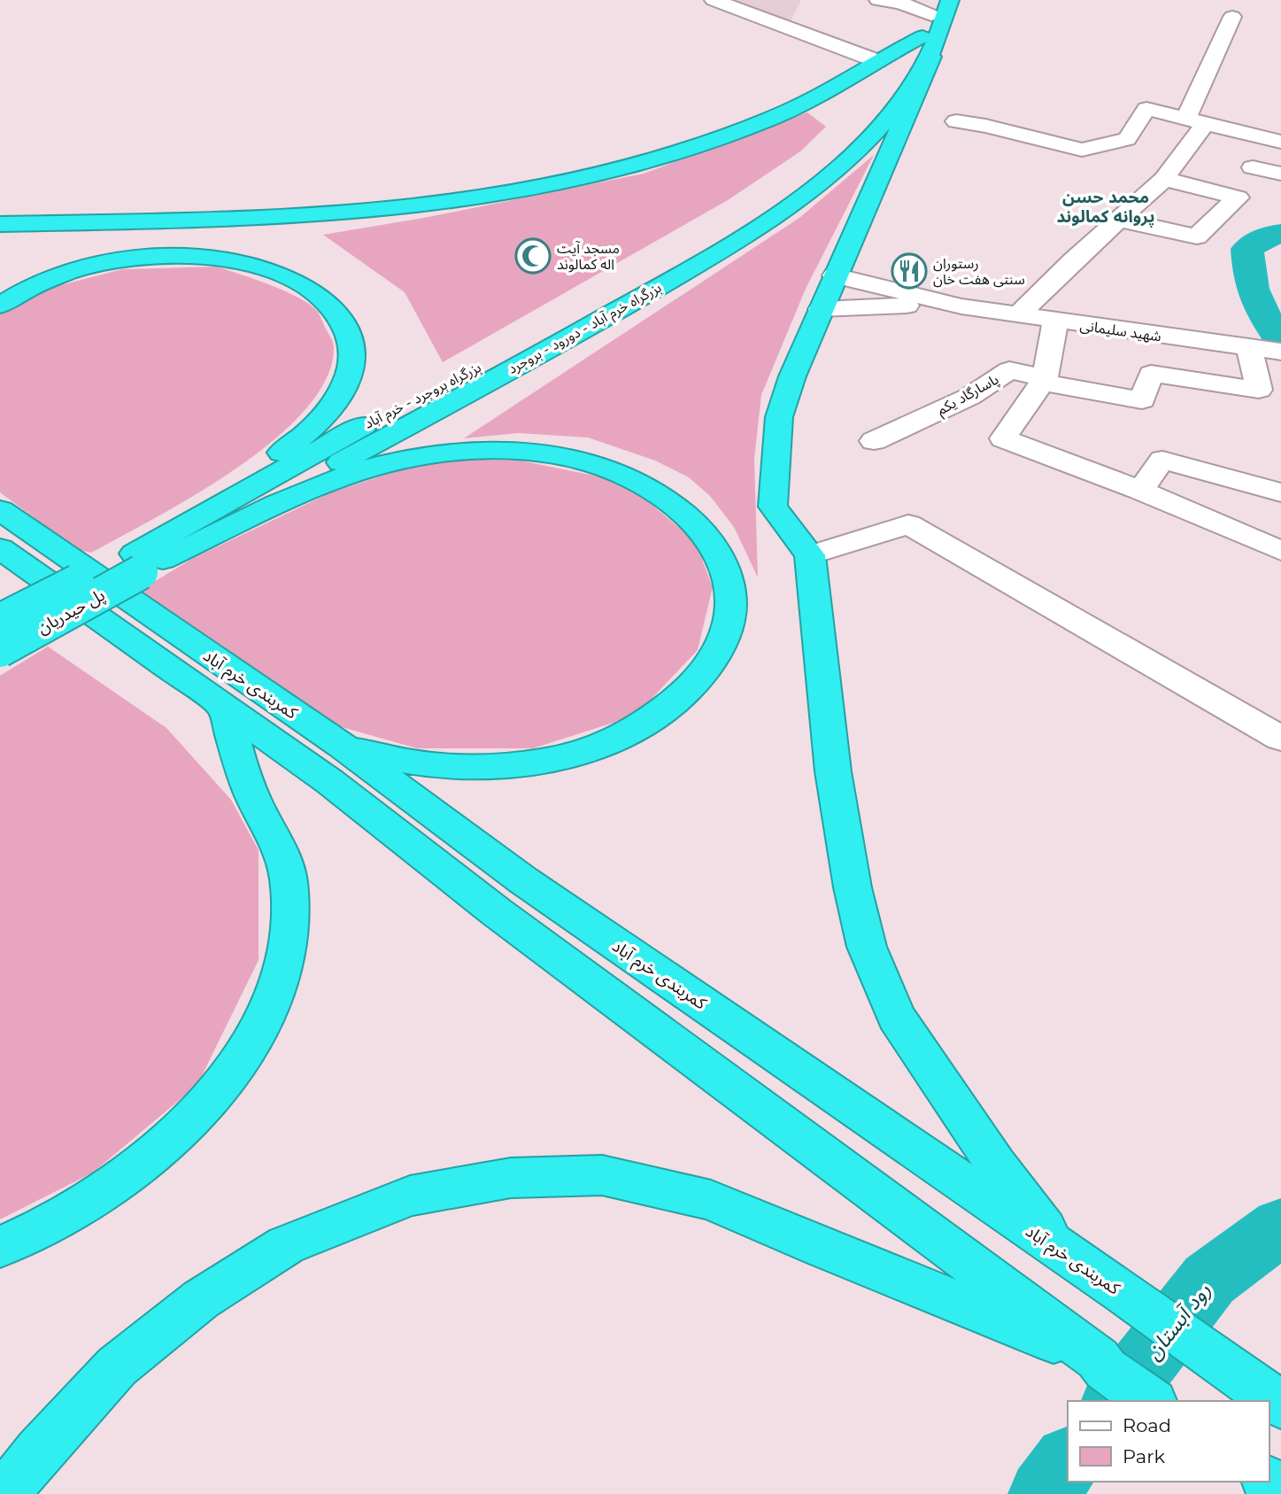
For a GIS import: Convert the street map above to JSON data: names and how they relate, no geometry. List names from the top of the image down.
{
  "streets": {
    "highway": ["بزرگراه خرم آباد - دورود - بروجرد", "پل حیدریان", "کمربندی خرم آباد"],
    "street": ["شهید سلیمانی", "پاسارگاد یکم"]
  },
  "crossings": [
    ["بزرگراه خرم آباد - دورود - بروجرد", "پل حیدریان"]
  ],
  "districts": ["محمد حسن پروانه کمالوند"],
  "water": ["رود آبستان"],
  "places": {
    "mosque": ["مسجد آیت اله کمالوند"],
    "restaurant": ["رستوران سنتی هفت خان"]
  },
  "legend": ["Road", "Park"]
}
